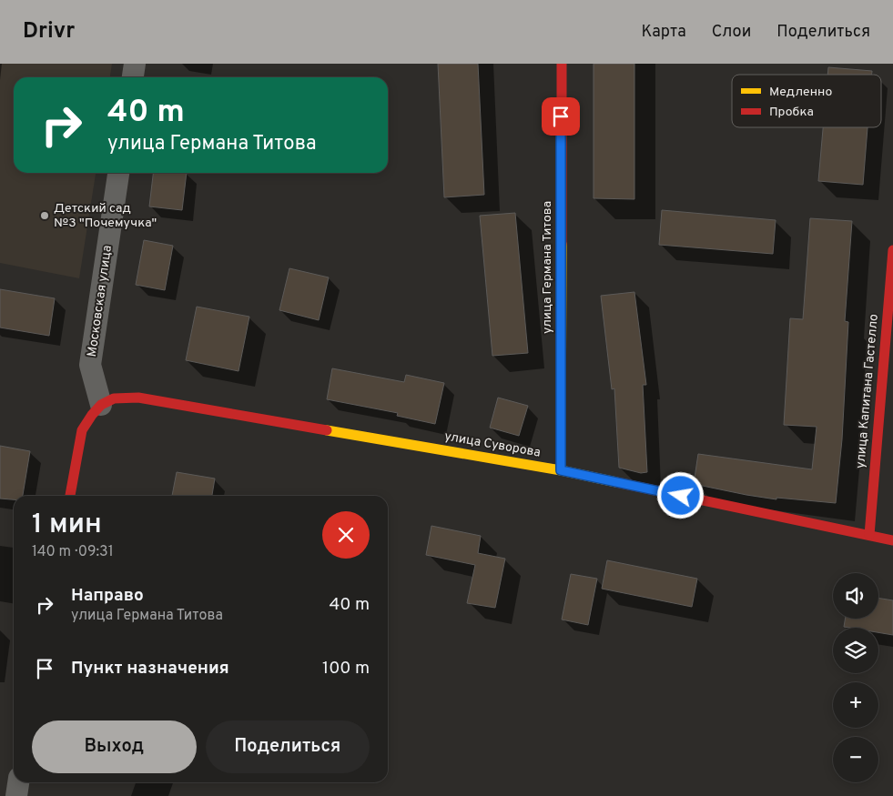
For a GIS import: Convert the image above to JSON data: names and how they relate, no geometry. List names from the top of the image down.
{
  "streets": {
    "street": [
      "улица Германа Титова",
      "Московская улица",
      "улица Капитана Гастелло",
      "улица Суворова"
    ]
  },
  "crossings": [
    ["улица Германа Титова", "улица Суворова"],
    ["Московская улица", "улица Суворова"],
    ["улица Капитана Гастелло", "улица Суворова"]
  ],
  "places": ["Детский сад №3 \"Почемучка\""],
  "legend": ["Медленно", "Пробка"],
  "page": {
    "header": "Drivr",
    "nav": ["Карта", "Слои", "Поделиться"],
    "turn": ["40 m", "улица Германа Титова"],
    "heading": ["1 мин", "140 m · 09:31"],
    "map_buttons": ["+", "−"],
    "list": [
      {
        "name": "Направо",
        "note": "улица Германа Титова",
        "value": "40 m"
      },
      {
        "name": "Пункт назначения",
        "value": "100 m"
      }
    ],
    "buttons": ["Выход", "Поделиться"]
  }
}
